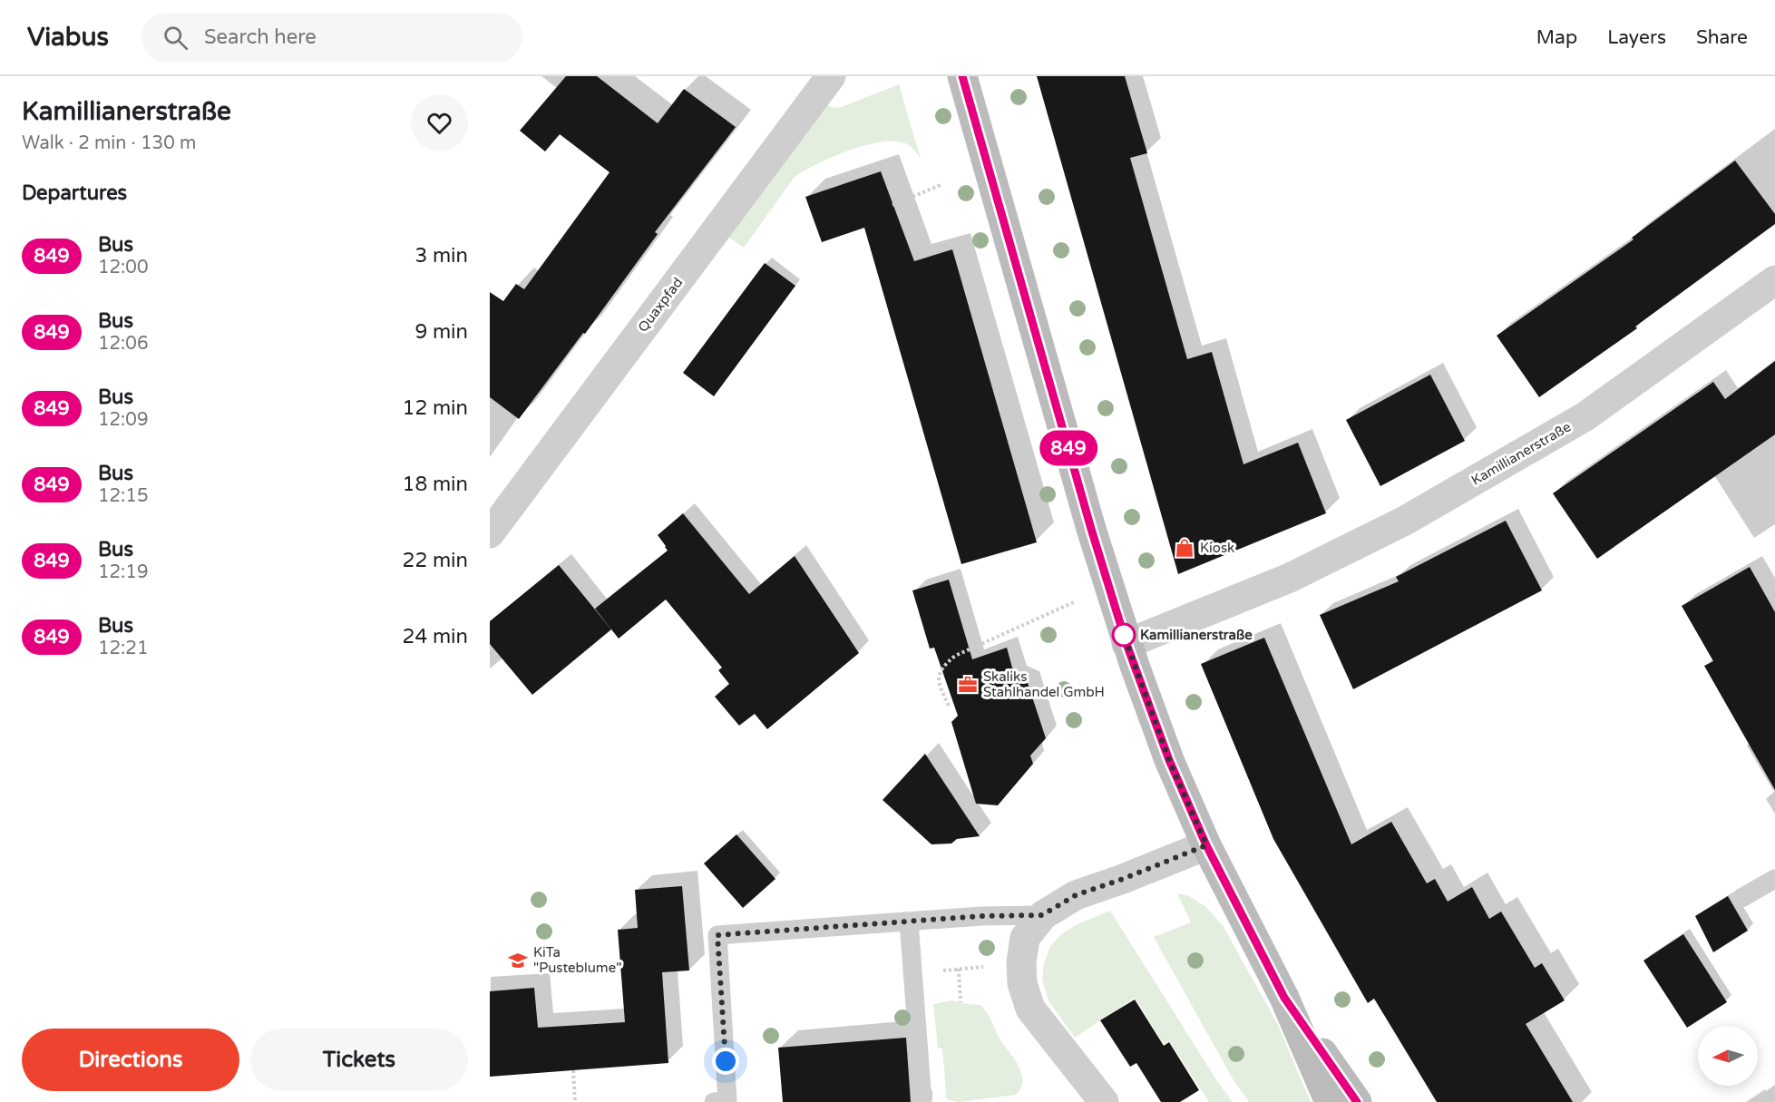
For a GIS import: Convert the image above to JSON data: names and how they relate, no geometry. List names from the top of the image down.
{
  "streets": {
    "street": ["Quaxpfad", "Kamillianerstraße"]
  },
  "places": {
    "shop": ["Kiosk"],
    "other": ["Kamillianerstraße"],
    "office": ["Skaliks Stahlhandel GmbH"],
    "school or university": ["KiTa \"Pusteblume\""]
  },
  "lines": ["bus line 849"],
  "north": "left",
  "page": {
    "header": "Viabus",
    "search": "Search here",
    "nav": ["Map", "Layers", "Share"],
    "heading": [
      ["Kamillianerstraße", "Walk · 2 min · 130 m"],
      "Departures"
    ],
    "on_map": "849",
    "list": [
      {
        "mark": "849",
        "name": "Bus",
        "note": "12:00",
        "value": "3 min"
      },
      {
        "mark": "849",
        "name": "Bus",
        "note": "12:06",
        "value": "9 min"
      },
      {
        "mark": "849",
        "name": "Bus",
        "note": "12:09",
        "value": "12 min"
      },
      {
        "mark": "849",
        "name": "Bus",
        "note": "12:15",
        "value": "18 min"
      },
      {
        "mark": "849",
        "name": "Bus",
        "note": "12:19",
        "value": "22 min"
      },
      {
        "mark": "849",
        "name": "Bus",
        "note": "12:21",
        "value": "24 min"
      }
    ],
    "buttons": ["Directions", "Tickets"]
  }
}
